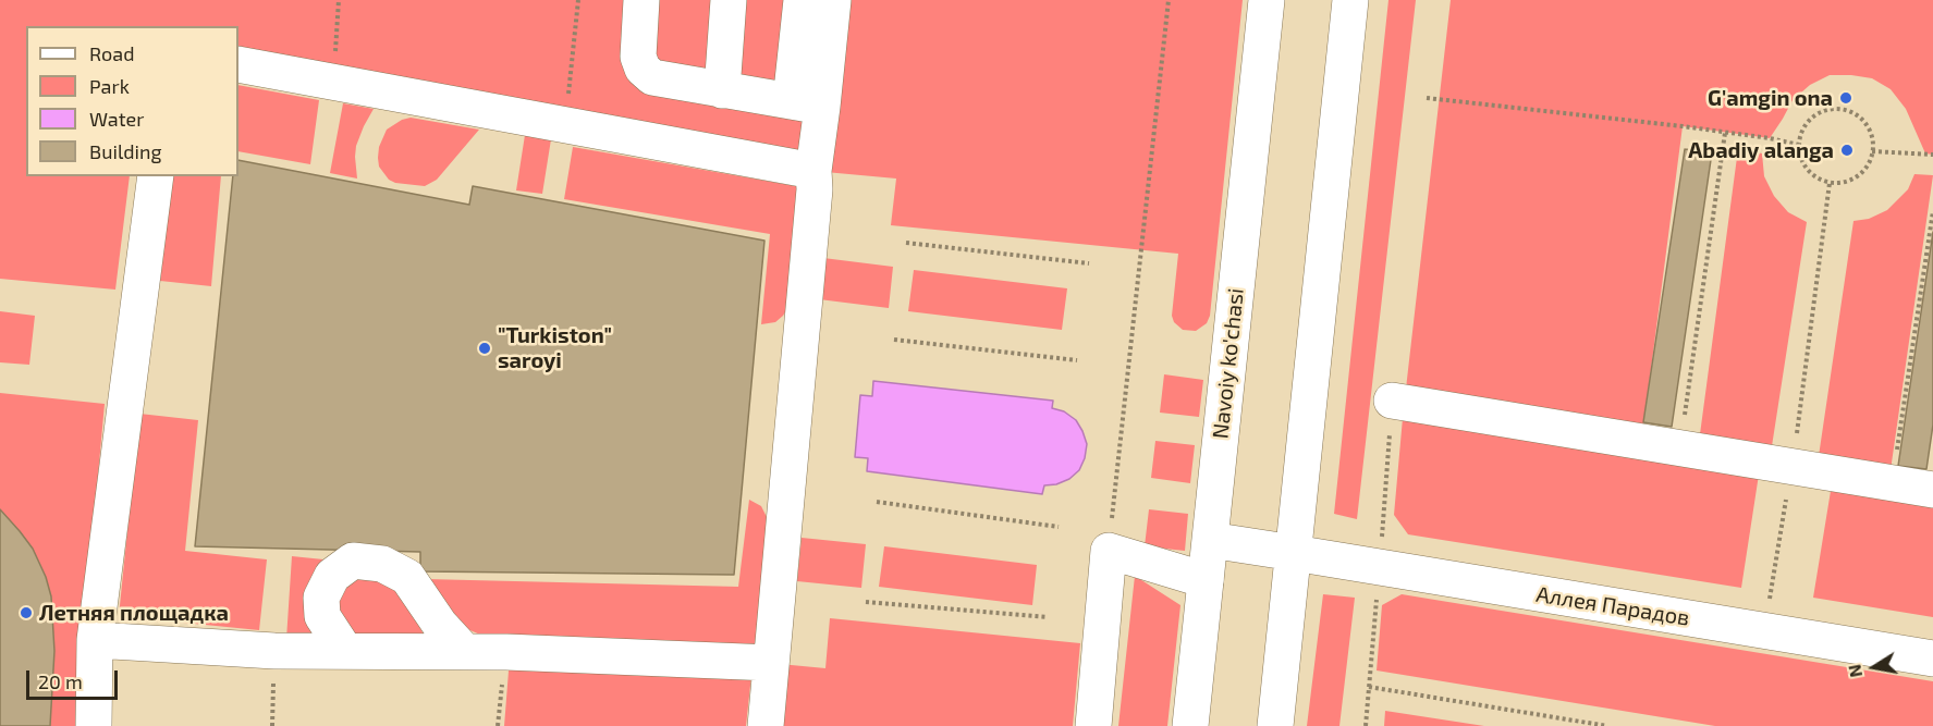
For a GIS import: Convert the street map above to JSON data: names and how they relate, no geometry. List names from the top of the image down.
{
  "streets": {
    "main road": ["Navoiy ko'chasi", "Аллея Парадов"]
  },
  "crossings": [
    ["Navoiy ko'chasi", "Аллея Парадов"]
  ],
  "places": [
    "G'amgin ona",
    "Abadiy alanga",
    "\"Turkiston\" saroyi",
    "Летняя площадка"
  ],
  "legend": [
    "Road",
    "Park",
    "Water",
    "Building"
  ],
  "scale_bar": "20 m",
  "north": "left"
}
